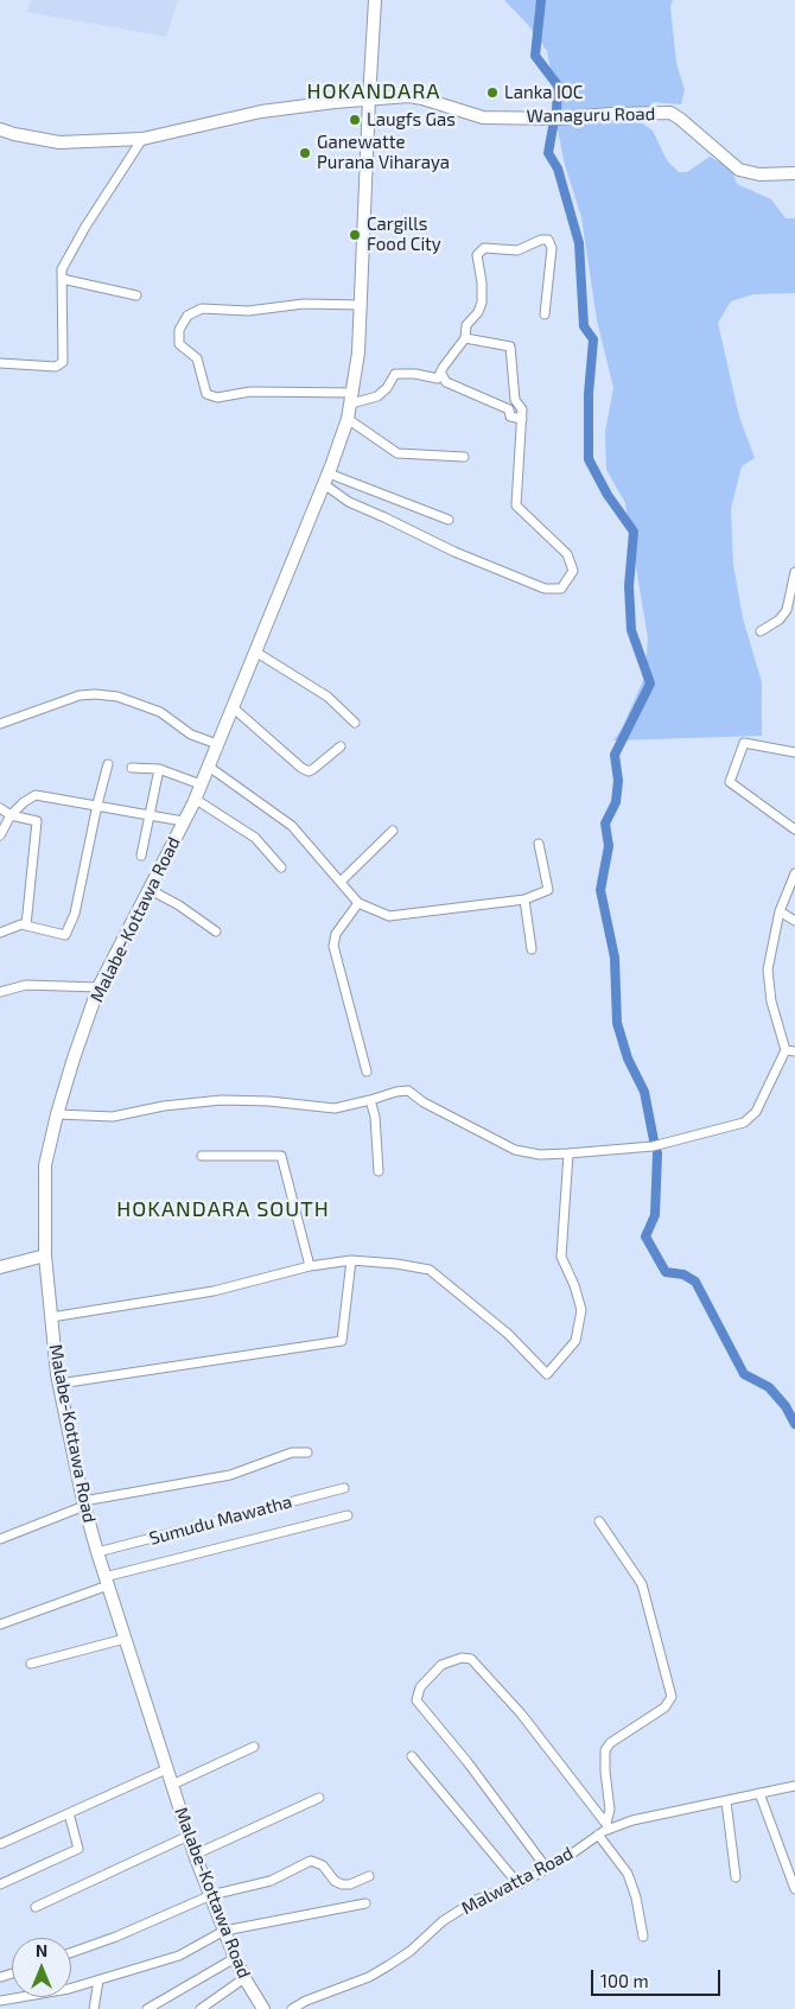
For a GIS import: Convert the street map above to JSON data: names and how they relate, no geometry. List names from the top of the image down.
{
  "streets": {
    "main road": ["Wanaguru Road", "Malabe-Kottawa Road"],
    "street": ["Sumudu Mawatha", "Malwatta Road"]
  },
  "crossings": [
    ["Wanaguru Road", "Malabe-Kottawa Road"],
    ["Malabe-Kottawa Road", "Sumudu Mawatha"]
  ],
  "districts": ["HOKANDARA", "HOKANDARA SOUTH"],
  "places": [
    "Lanka IOC",
    "Laugfs Gas",
    "Ganewatte Purana Viharaya",
    "Cargills Food City"
  ],
  "scale_bar": "100 m",
  "north": "top"
}
